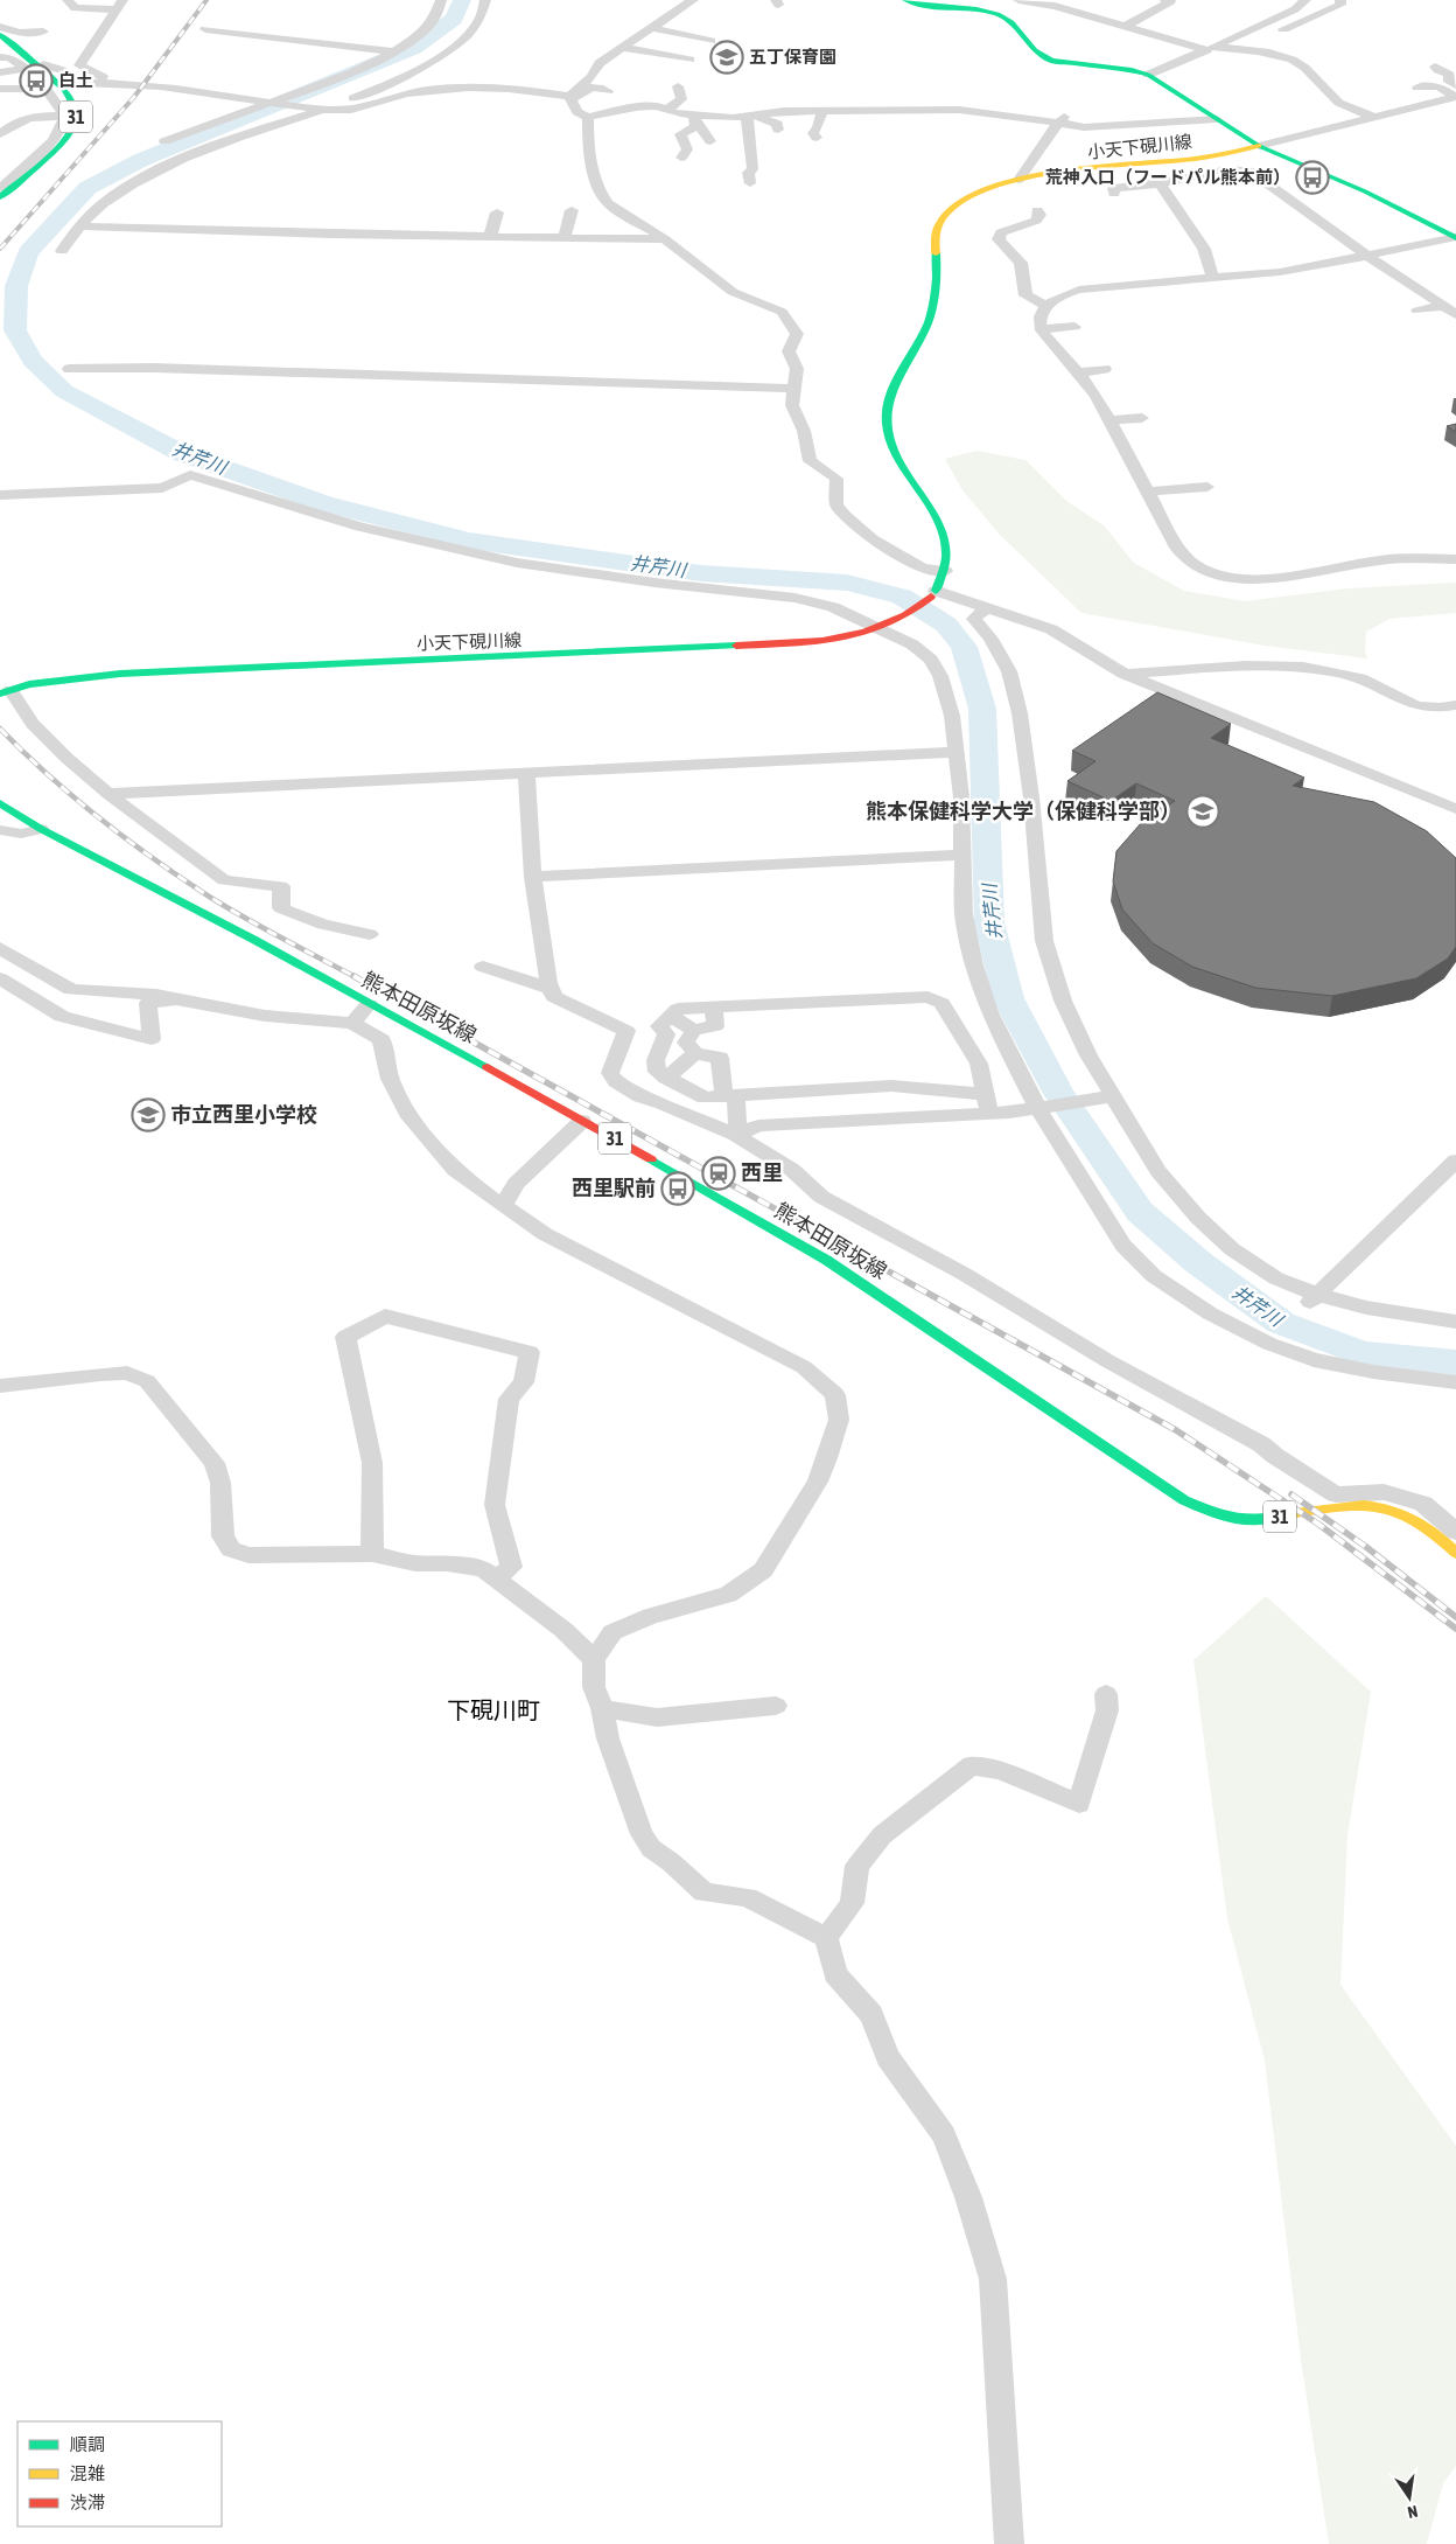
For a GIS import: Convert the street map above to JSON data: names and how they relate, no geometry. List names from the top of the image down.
{
  "streets": {
    "main road": ["31", "小天下硯川線", "熊本田原坂線"]
  },
  "districts": ["下硯川町"],
  "water": ["井芹川"],
  "places": {
    "school or university": ["五丁保育園", "熊本保健科学大学（保健科学部）", "市立西里小学校"],
    "bus stop": ["白土", "荒神入口（フードパル熊本前）", "西里駅前"],
    "station": ["西里"]
  },
  "legend": ["順調", "混雑", "渋滞"],
  "north": "bottom"
}
